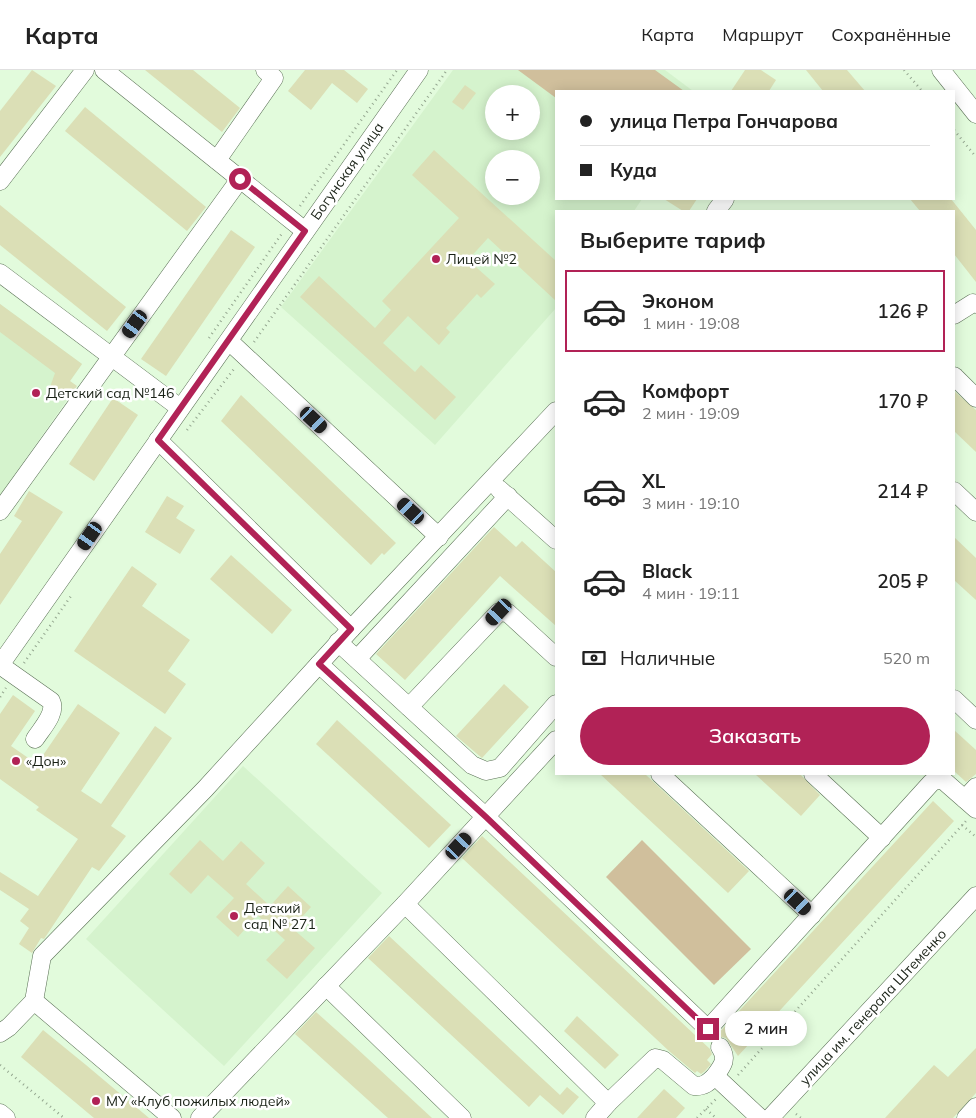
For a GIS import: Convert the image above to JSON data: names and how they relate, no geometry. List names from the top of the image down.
{
  "streets": {
    "street": ["Богунская улица", "улица им. генерала Штеменко"]
  },
  "places": [
    "Лицей №2",
    "Детский сад №146",
    "«Дон»",
    "Детский сад № 271",
    "МУ «Клуб пожилых людей»"
  ],
  "page": {
    "header": "Карта",
    "nav": ["Карта", "Маршрут", "Сохранённые"],
    "map_buttons": ["+", "−"],
    "banner": ["улица Петра Гончарова", "Куда"],
    "heading": "Выберите тариф",
    "list": [
      {
        "name": "Эконом",
        "note": "1 мин · 19:08",
        "value": "126 ₽"
      },
      {
        "name": "Комфорт",
        "note": "2 мин · 19:09",
        "value": "170 ₽"
      },
      {
        "name": "XL",
        "note": "3 мин · 19:10",
        "value": "214 ₽"
      },
      {
        "name": "Black",
        "note": "4 мин · 19:11",
        "value": "205 ₽"
      }
    ],
    "pay": ["Наличные", "520 m"],
    "buttons": "Заказать",
    "bubble": "2 мин"
  }
}
